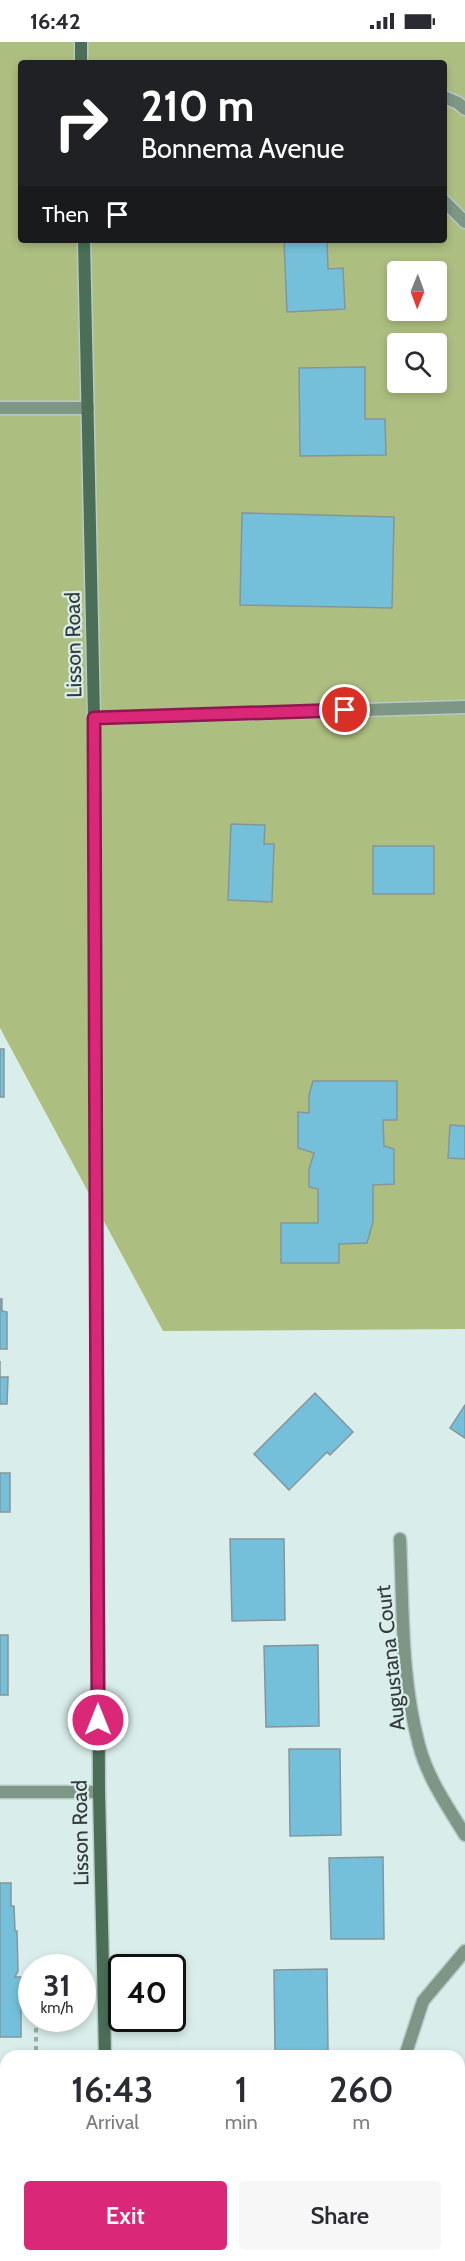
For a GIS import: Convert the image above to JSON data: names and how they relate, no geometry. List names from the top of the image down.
{
  "streets": {
    "street": ["Lisson Road", "Augustana Court"]
  },
  "north": "bottom",
  "page": {
    "status": "16:42",
    "turn": ["210 m", "Bonnema Avenue"],
    "then": "Then",
    "speed": "31 km/h",
    "limit": "40",
    "eta": [
      "16:43",
      "Arrival",
      "1",
      "min",
      "260",
      "m"
    ],
    "buttons": ["Exit", "Share"]
  }
}
